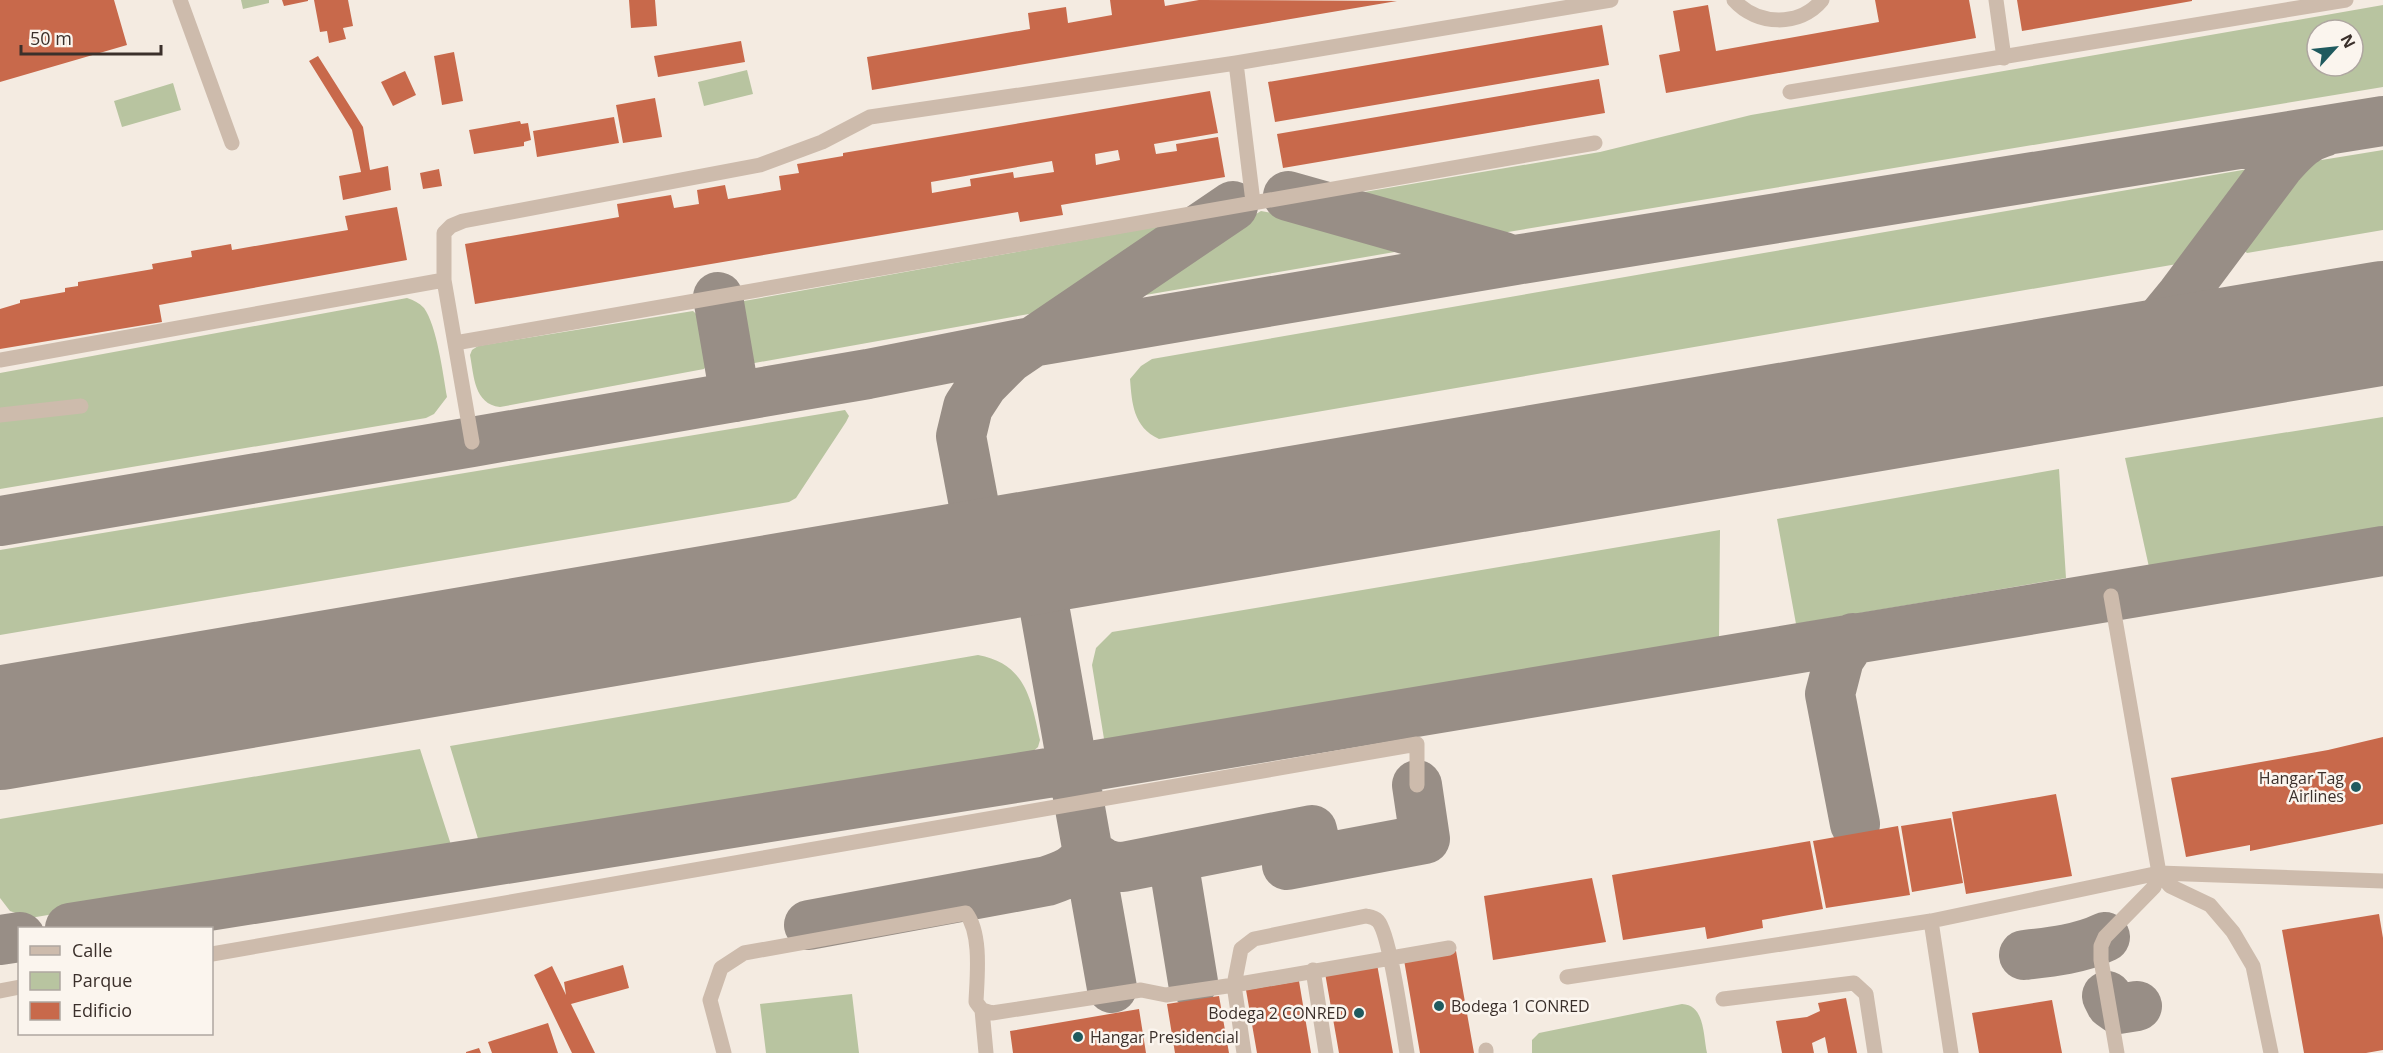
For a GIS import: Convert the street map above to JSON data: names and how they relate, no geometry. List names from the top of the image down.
{
  "places": [
    "Hangar Tag Airlines",
    "Bodega 1 CONRED",
    "Bodega 2 CONRED",
    "Hangar Presidencial"
  ],
  "legend": ["Calle", "Parque", "Edificio"],
  "scale_bar": "50 m",
  "north": "top right"
}
